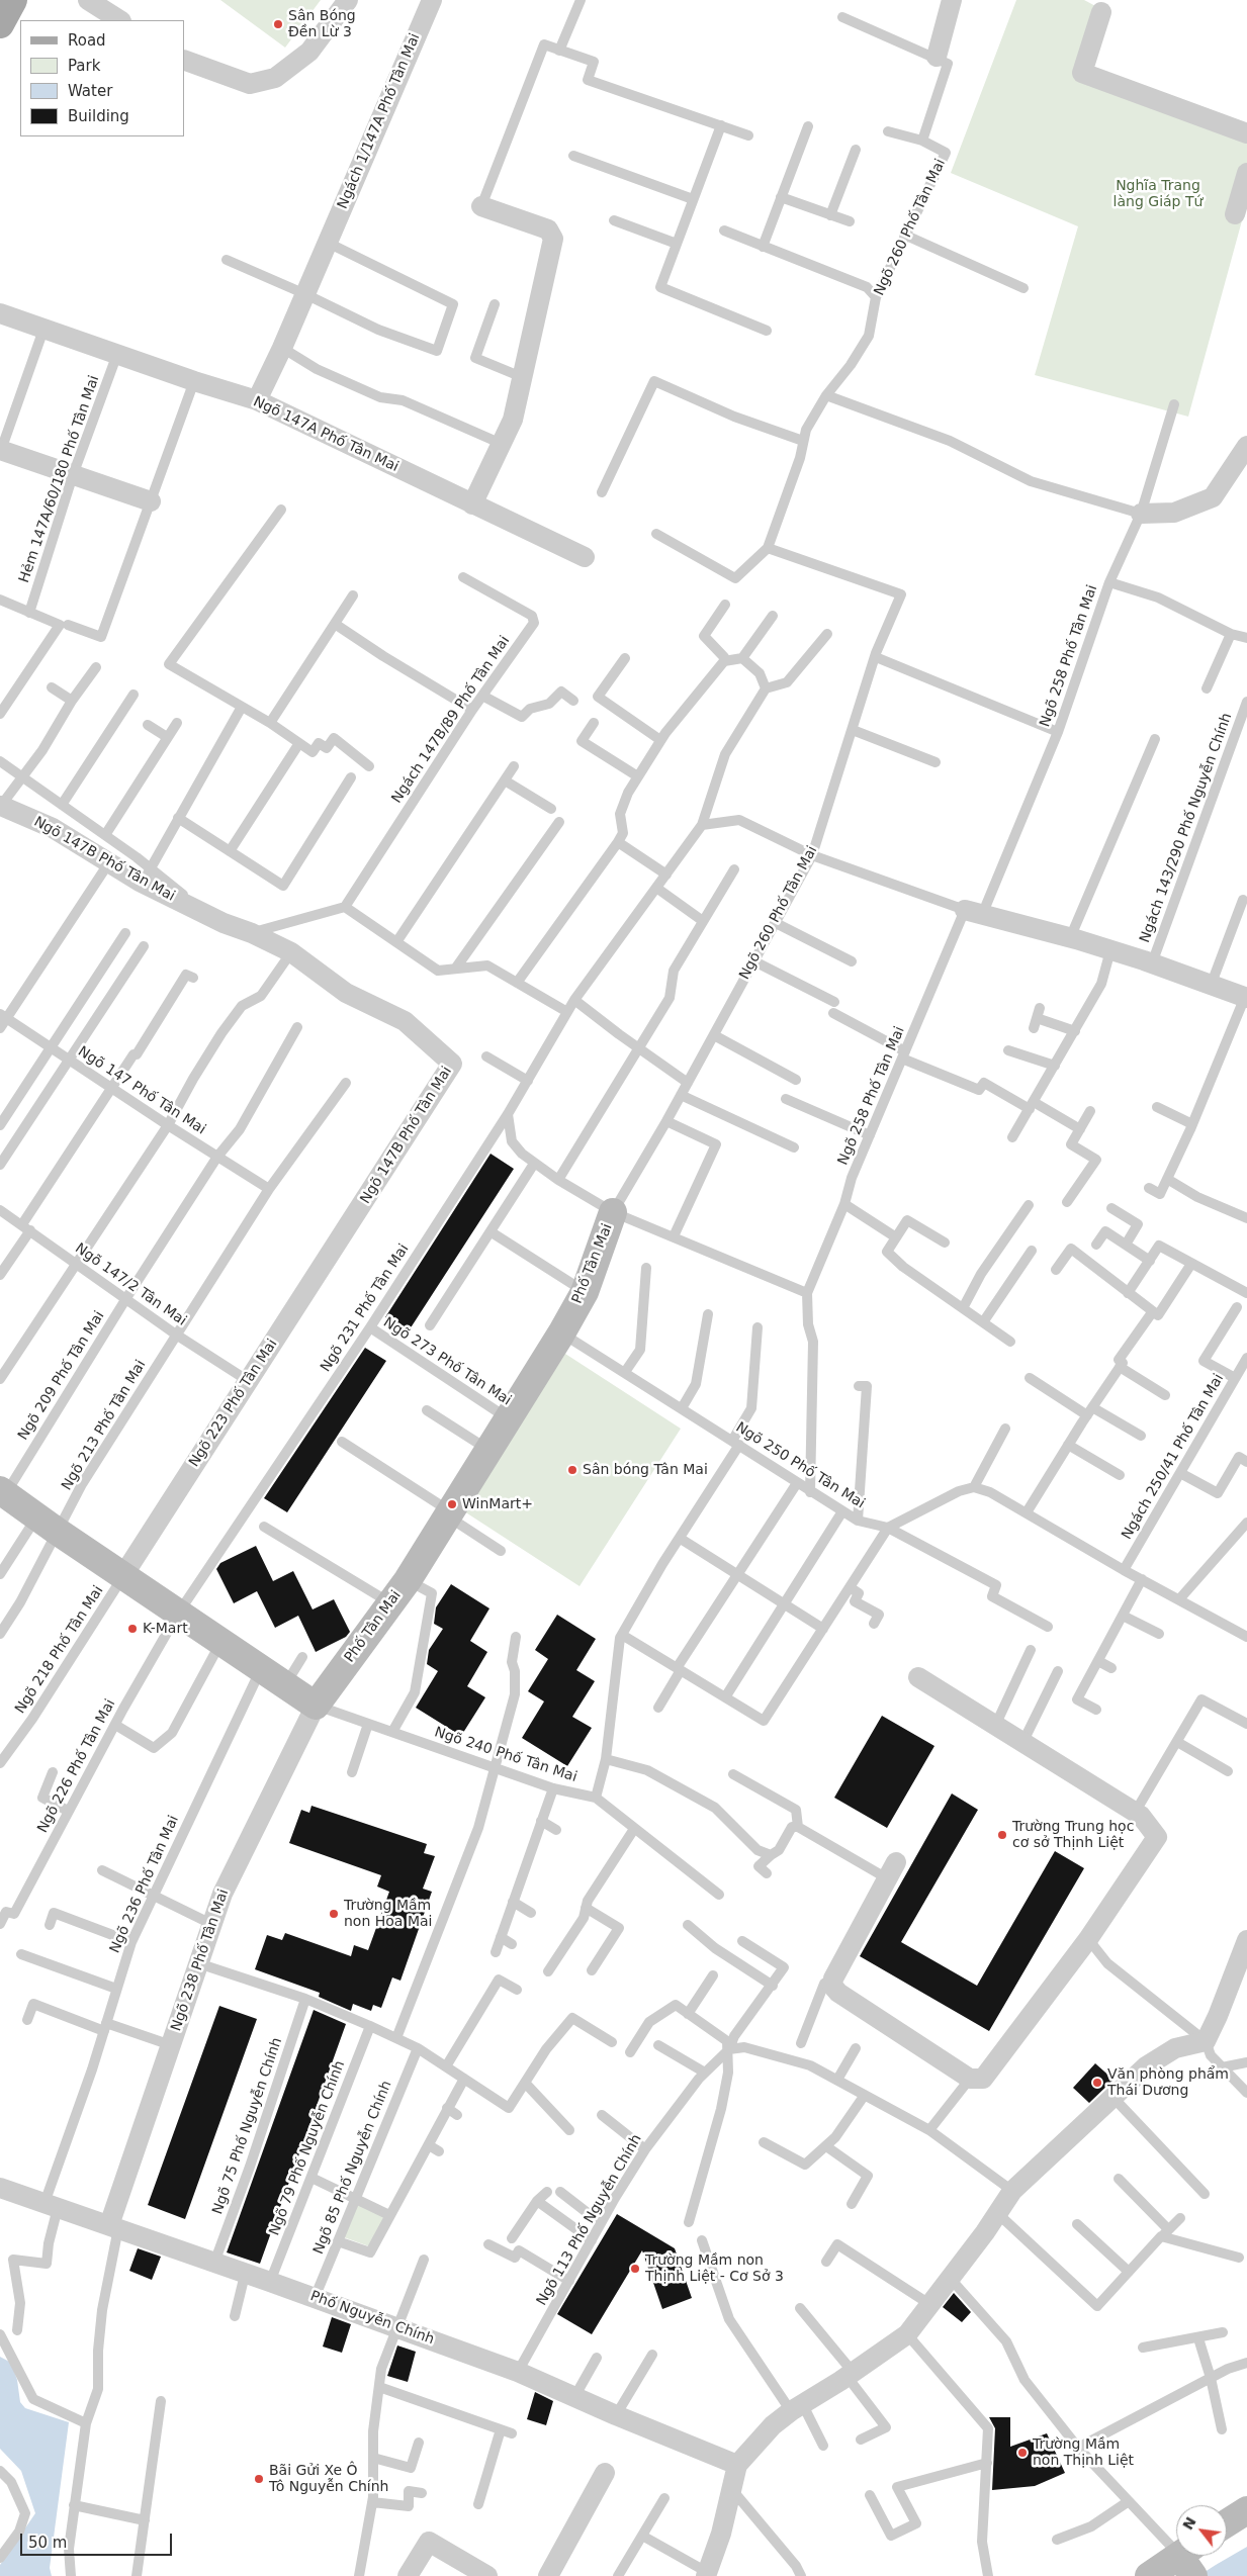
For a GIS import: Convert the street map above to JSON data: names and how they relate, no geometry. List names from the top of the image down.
{
  "streets": {
    "street": [
      "Ngách 1/147A Phố Tân Mai",
      "Ngõ 147A Phố Tân Mai",
      "Ngõ 147B Phố Tân Mai",
      "Phố Tân Mai",
      "Ngõ 223 Phố Tân Mai",
      "Ngõ 238 Phố Tân Mai",
      "Phố Nguyễn Chính"
    ],
    "lane": [
      "Ngõ 260 Phố Tân Mai",
      "Hẻm 147A/60/180 Phố Tân Mai",
      "Ngõ 258 Phố Tân Mai",
      "Ngách 147B/89 Phố Tân Mai",
      "Ngách 143/290 Phố Nguyễn Chính",
      "Ngõ 147 Phố Tân Mai",
      "Ngõ 147/2 Tân Mai",
      "Ngõ 231 Phố Tân Mai",
      "Ngõ 273 Phố Tân Mai",
      "Ngõ 209 Phố Tân Mai",
      "Ngõ 213 Phố Tân Mai",
      "Ngách 250/41 Phố Tân Mai",
      "Ngõ 250 Phố Tân Mai",
      "Ngõ 218 Phố Tân Mai",
      "Ngõ 240 Phố Tân Mai",
      "Ngõ 226 Phố Tân Mai",
      "Ngõ 236 Phố Tân Mai",
      "Ngõ 75 Phố Nguyễn Chính",
      "Ngõ 79 Phố Nguyễn Chính",
      "Ngõ 85 Phố Nguyễn Chính",
      "Ngõ 113 Phố Nguyễn Chính"
    ]
  },
  "crossings": [
    ["Ngách 1/147A Phố Tân Mai", "Ngõ 147A Phố Tân Mai"],
    ["Ngõ 260 Phố Tân Mai", "Phố Tân Mai"],
    ["Ngõ 147A Phố Tân Mai", "Hẻm 147A/60/180 Phố Tân Mai"],
    ["Ngõ 258 Phố Tân Mai", "Ngõ 250 Phố Tân Mai"],
    ["Ngõ 147B Phố Tân Mai", "Ngõ 223 Phố Tân Mai"],
    ["Ngõ 147 Phố Tân Mai", "Ngõ 209 Phố Tân Mai"],
    ["Ngõ 147 Phố Tân Mai", "Ngõ 213 Phố Tân Mai"],
    ["Phố Tân Mai", "Ngõ 273 Phố Tân Mai"],
    ["Phố Tân Mai", "Ngõ 250 Phố Tân Mai"],
    ["Phố Tân Mai", "Ngõ 240 Phố Tân Mai"],
    ["Phố Tân Mai", "Ngõ 238 Phố Tân Mai"],
    ["Ngõ 147/2 Tân Mai", "Ngõ 209 Phố Tân Mai"],
    ["Ngõ 147/2 Tân Mai", "Ngõ 223 Phố Tân Mai"],
    ["Ngõ 147/2 Tân Mai", "Ngõ 213 Phố Tân Mai"],
    ["Ngõ 231 Phố Tân Mai", "Ngõ 273 Phố Tân Mai"],
    ["Ngõ 231 Phố Tân Mai", "Ngõ 226 Phố Tân Mai"],
    ["Ngõ 223 Phố Tân Mai", "Ngõ 218 Phố Tân Mai"],
    ["Ngõ 240 Phố Tân Mai", "Ngõ 238 Phố Tân Mai"],
    ["Ngõ 236 Phố Tân Mai", "Phố Nguyễn Chính"],
    ["Ngõ 238 Phố Tân Mai", "Phố Nguyễn Chính"],
    ["Ngõ 75 Phố Nguyễn Chính", "Phố Nguyễn Chính"],
    ["Ngõ 79 Phố Nguyễn Chính", "Phố Nguyễn Chính"],
    ["Ngõ 85 Phố Nguyễn Chính", "Phố Nguyễn Chính"],
    ["Ngõ 113 Phố Nguyễn Chính", "Phố Nguyễn Chính"]
  ],
  "parks": ["Nghĩa Trang làng Giáp Tứ"],
  "places": [
    "Sân Bóng Đền Lừ 3",
    "Sân bóng Tân Mai",
    "WinMart+",
    "K-Mart",
    "Trường Trung học cơ sở Thịnh Liệt",
    "Trường Mầm non Hoa Mai",
    "Văn phòng phẩm Thái Dương",
    "Trường Mầm non Thịnh Liệt - Cơ Sở 3",
    "Trường Mầm non Thịnh Liệt",
    "Bãi Gửi Xe Ô Tô Nguyễn Chính"
  ],
  "legend": [
    "Road",
    "Park",
    "Water",
    "Building"
  ],
  "scale_bar": "50 m",
  "north": "top left"
}
